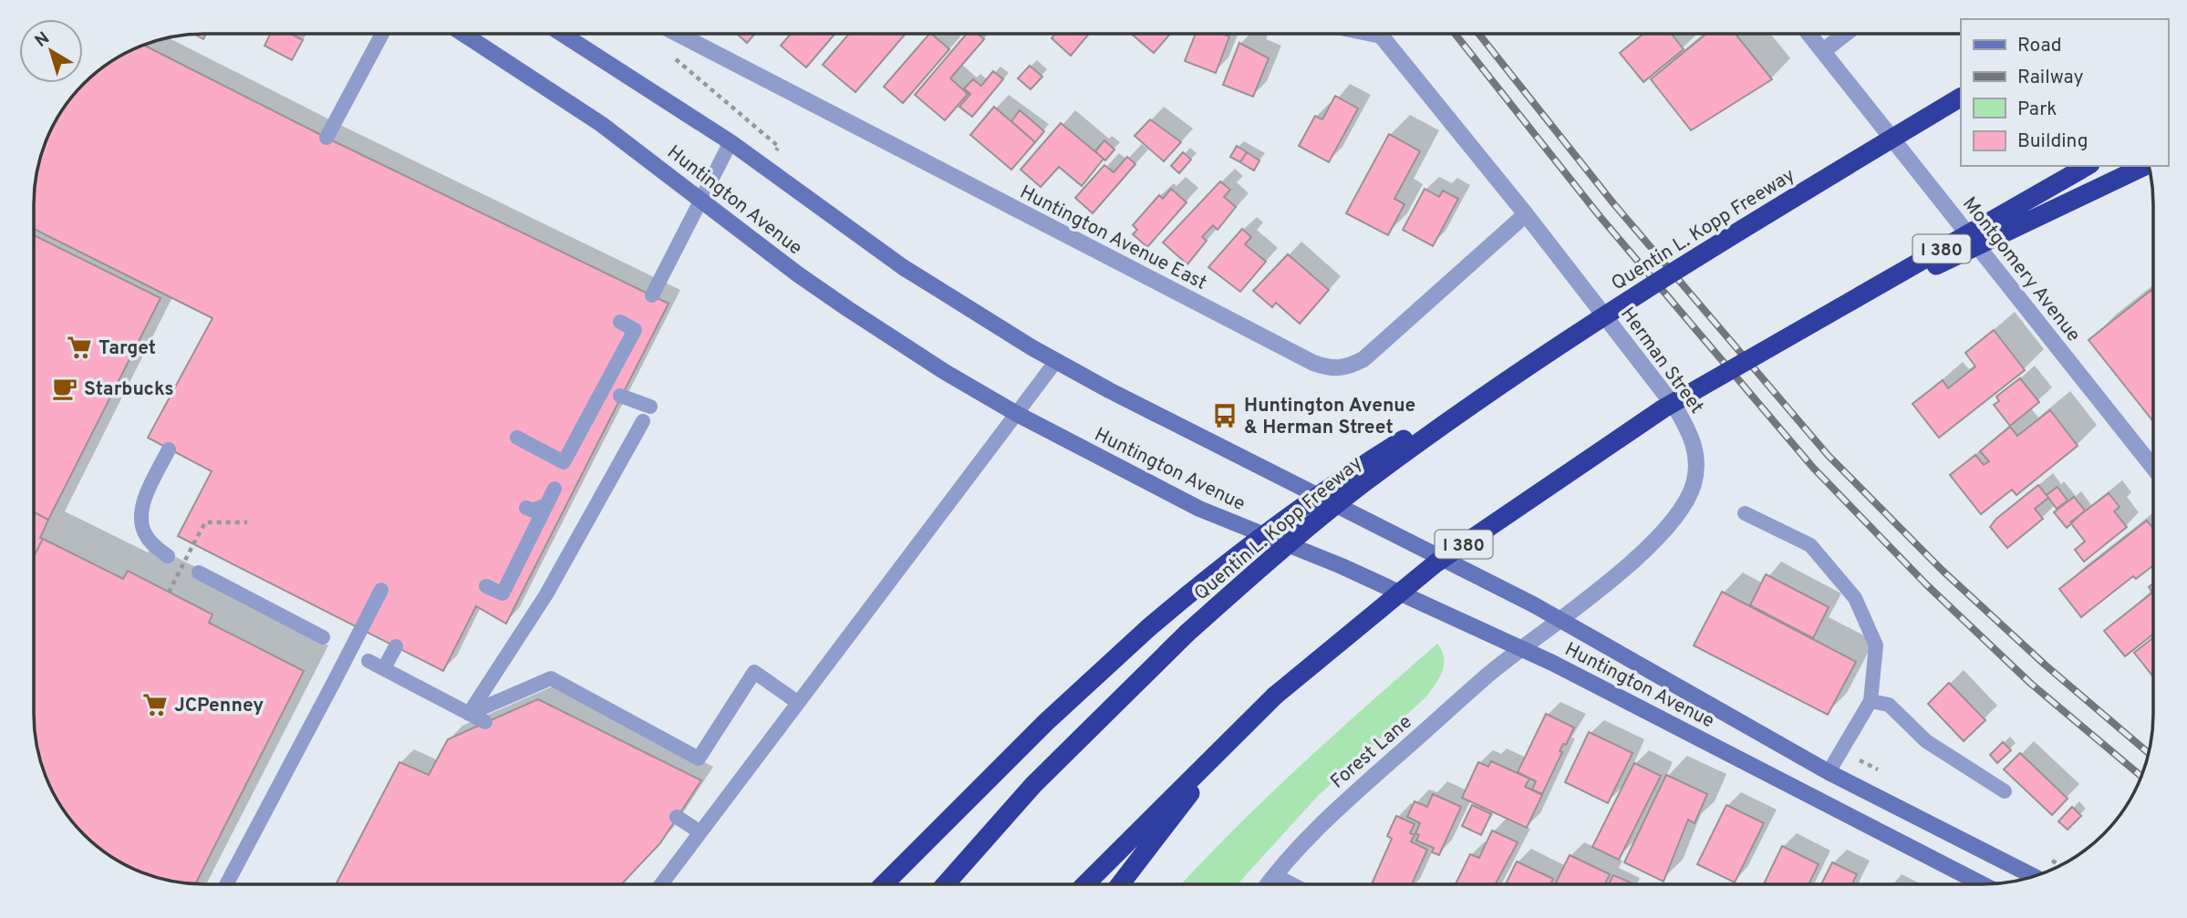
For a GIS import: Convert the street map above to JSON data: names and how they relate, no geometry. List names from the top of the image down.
{
  "streets": {
    "highway": ["Quentin L. Kopp Freeway", "I 380"],
    "street": [
      "Huntington Avenue",
      "Huntington Avenue East",
      "Montgomery Avenue",
      "Herman Street",
      "Forest Lane"
    ]
  },
  "crossings": [
    ["Huntington Avenue", "Herman Street"],
    ["Huntington Avenue", "Forest Lane"],
    ["Huntington Avenue East", "Herman Street"],
    ["Herman Street", "Forest Lane"]
  ],
  "places": {
    "supermarket": ["Target", "JCPenney"],
    "cafe": ["Starbucks"],
    "bus stop": ["Huntington Avenue & Herman Street"]
  },
  "legend": [
    "Road",
    "Railway",
    "Park",
    "Building"
  ],
  "north": "top left"
}
